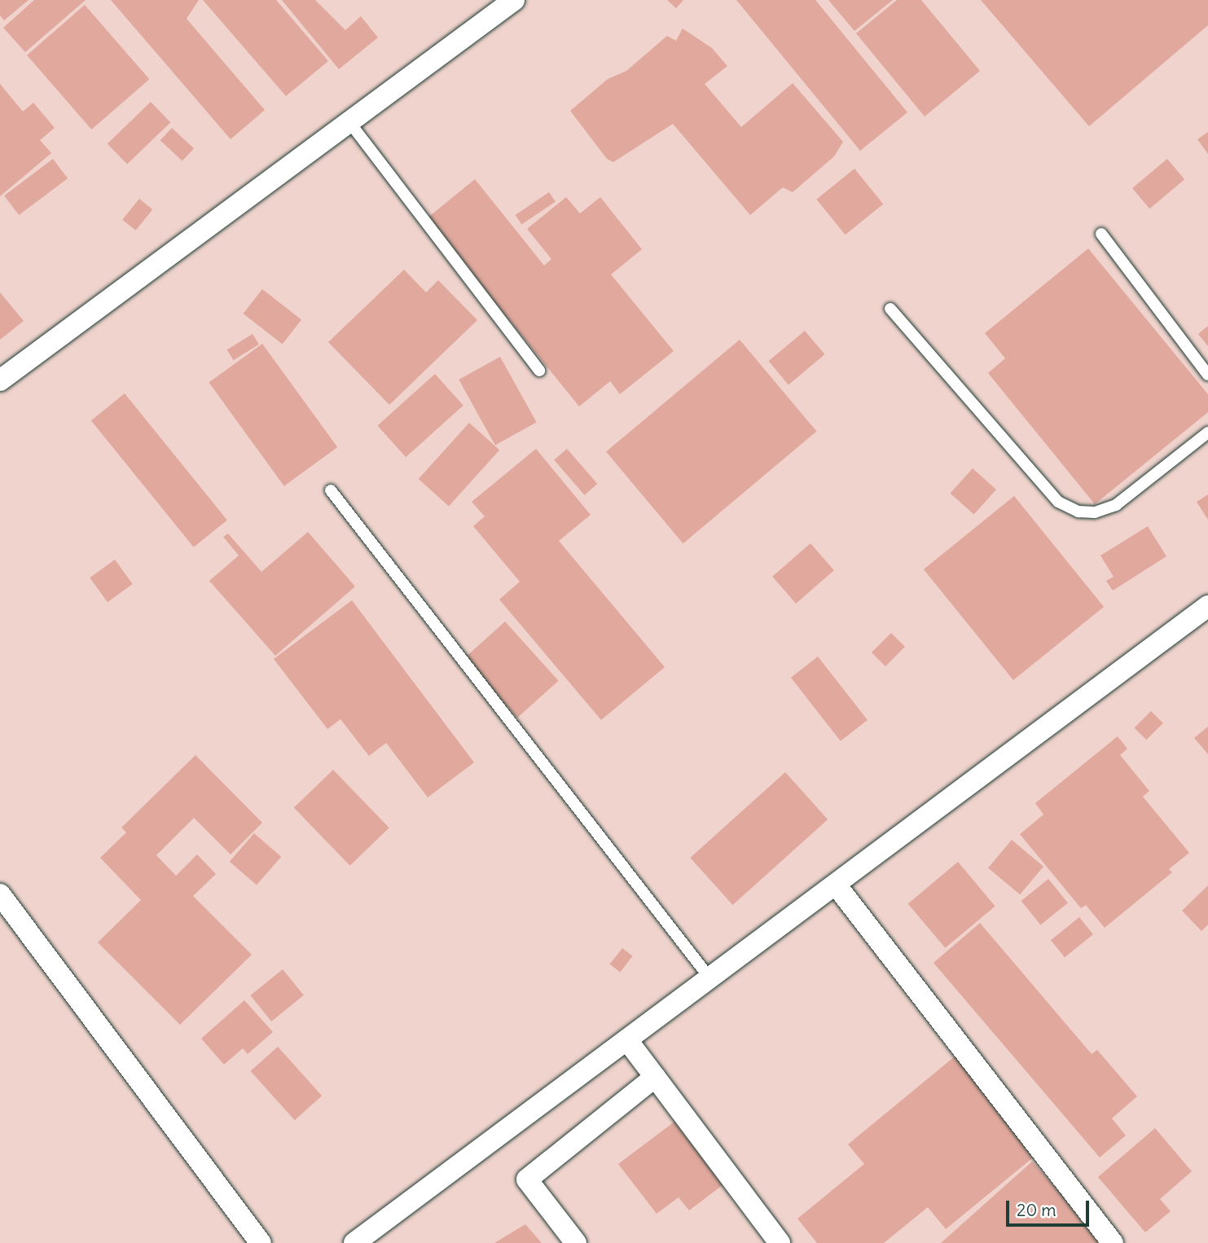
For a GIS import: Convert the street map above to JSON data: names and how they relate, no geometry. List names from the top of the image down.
{
  "scale_bar": "20 m"
}
